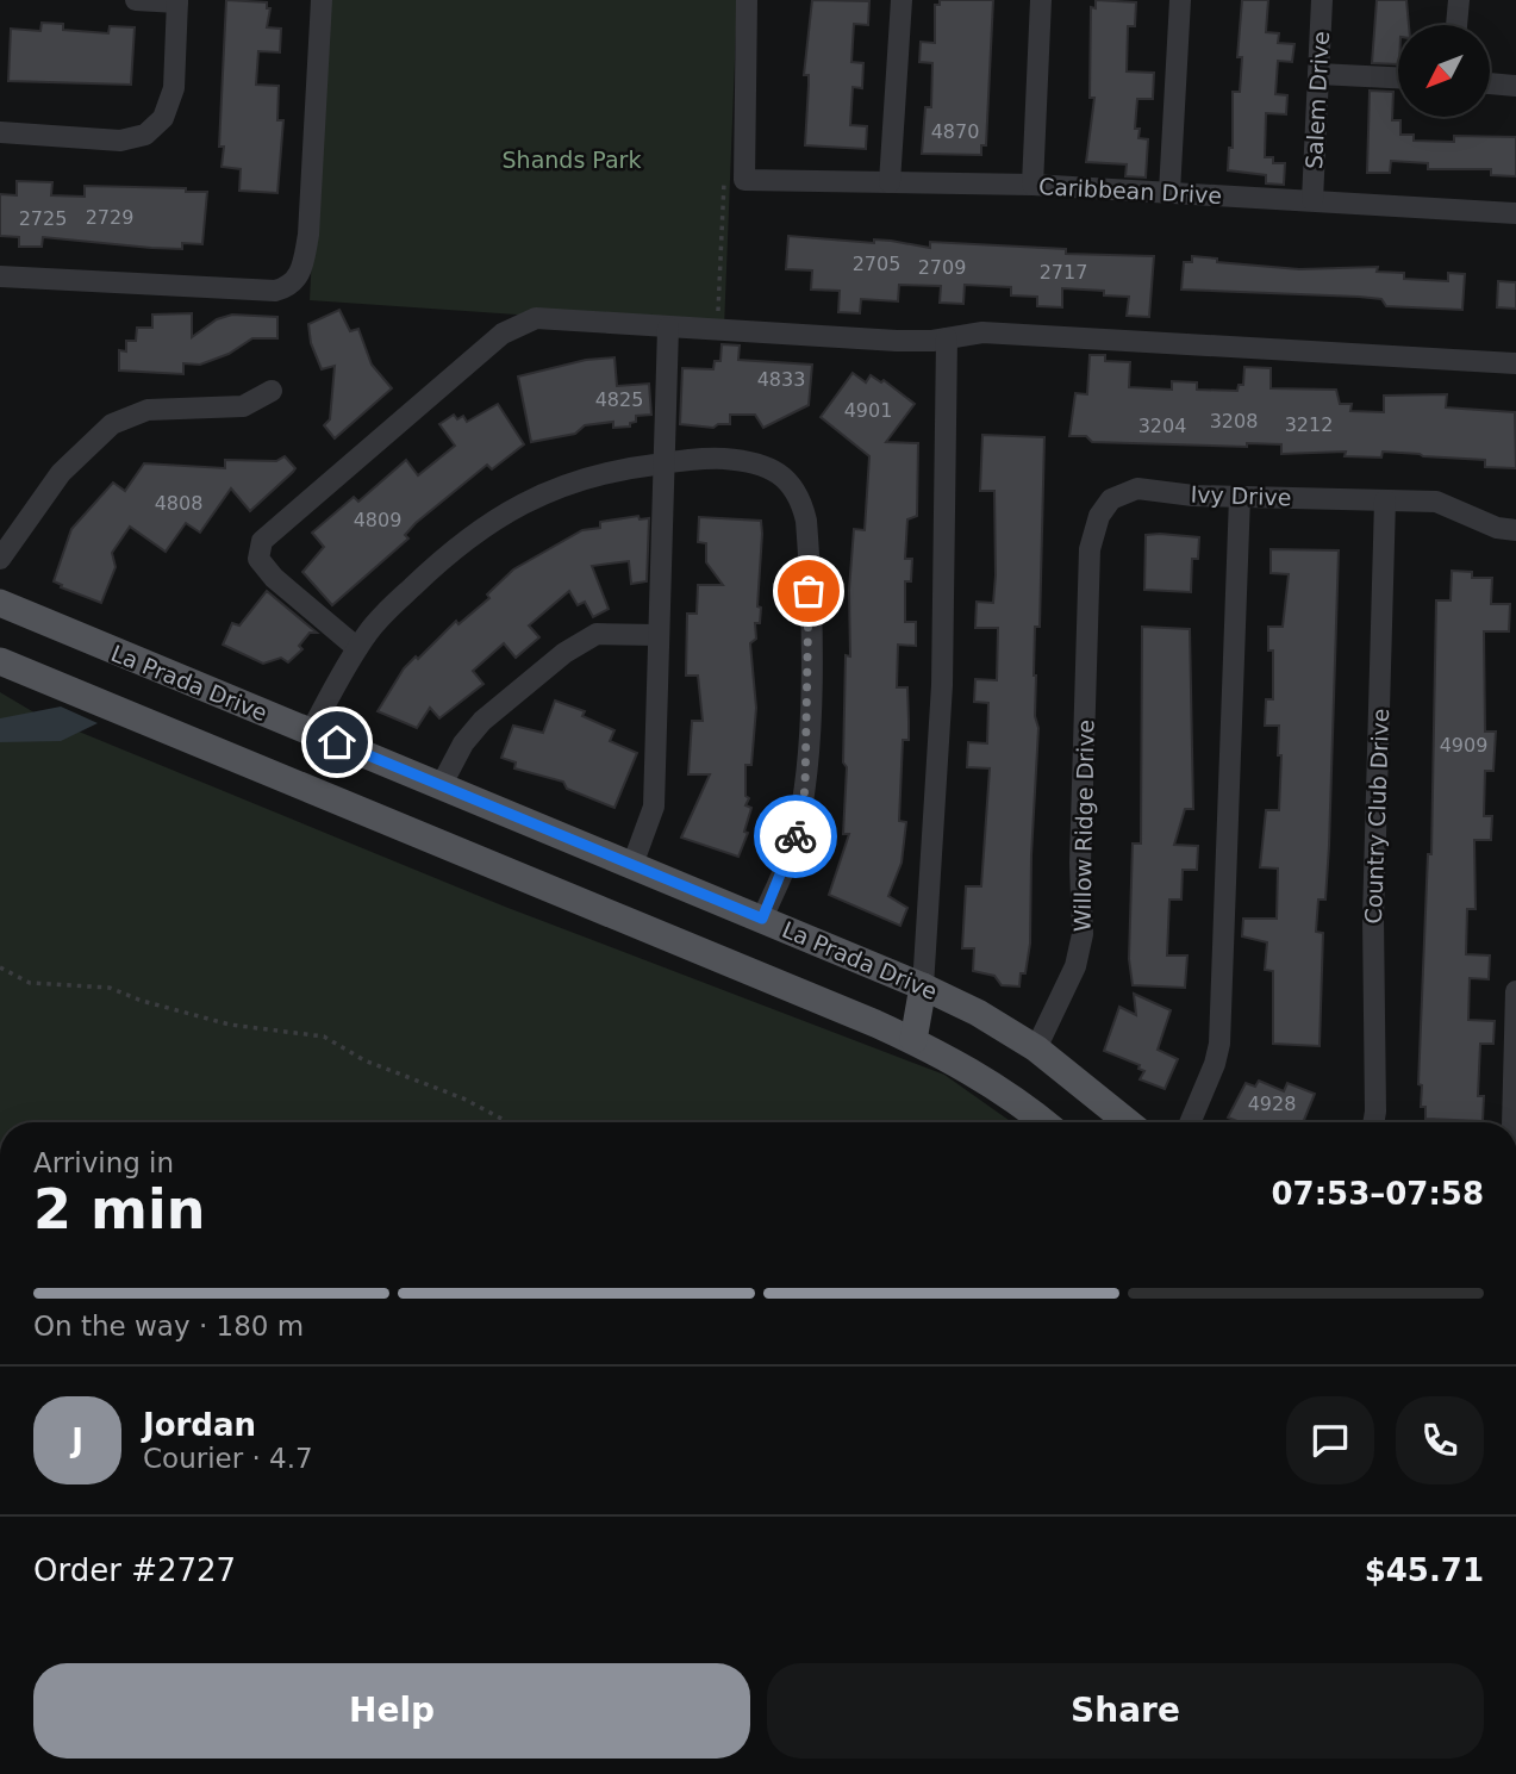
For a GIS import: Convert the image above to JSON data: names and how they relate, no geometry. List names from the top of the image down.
{
  "streets": {
    "main road": ["La Prada Drive"],
    "street": [
      "Salem Drive",
      "Caribbean Drive",
      "Ivy Drive",
      "Country Club Drive",
      "Willow Ridge Drive"
    ]
  },
  "crossings": [
    ["Salem Drive", "Caribbean Drive"],
    ["Ivy Drive", "Country Club Drive"],
    ["Ivy Drive", "Willow Ridge Drive"],
    ["La Prada Drive", "Willow Ridge Drive"]
  ],
  "parks": ["Shands Park"],
  "house_numbers": [
    "4870",
    "2729",
    "2725",
    "2705",
    "2709",
    "2717",
    "4833",
    "4825",
    "4901",
    "3208",
    "3212",
    "3204",
    "4808",
    "4809",
    "4909",
    "4928"
  ],
  "north": "bottom left",
  "page": {
    "heading": ["2 min", "Arriving in", "07:53–07:58"],
    "panel": [
      "Jordan",
      "Courier · 4.7",
      "Order #2727",
      "$45.71"
    ],
    "bar": "On the way · 180 m",
    "round": "J",
    "buttons": ["Help", "Share"]
  }
}
